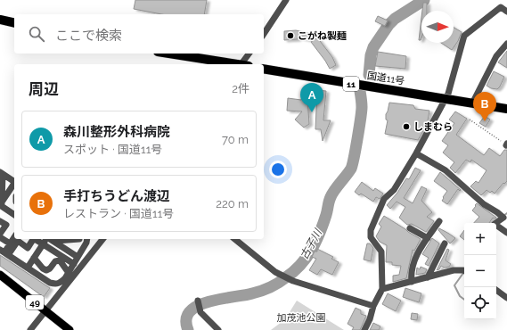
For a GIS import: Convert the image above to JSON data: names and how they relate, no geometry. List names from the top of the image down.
{
  "streets": {
    "highway": ["国道11号", "11"],
    "main road": ["49"]
  },
  "water": ["古子川"],
  "parks": ["加茂池公園"],
  "places": ["こがね製麺", "しまむら"],
  "north": "right",
  "page": {
    "search": "ここで検索",
    "heading": ["周辺", "2件"],
    "pins": ["A", "B"],
    "list": [
      {
        "mark": "A",
        "name": "森川整形外科病院",
        "note": "スポット · 国道11号",
        "value": "70 m"
      },
      {
        "mark": "B",
        "name": "手打ちうどん渡辺",
        "note": "レストラン · 国道11号",
        "value": "220 m"
      }
    ],
    "map_buttons": ["+", "−"]
  }
}
